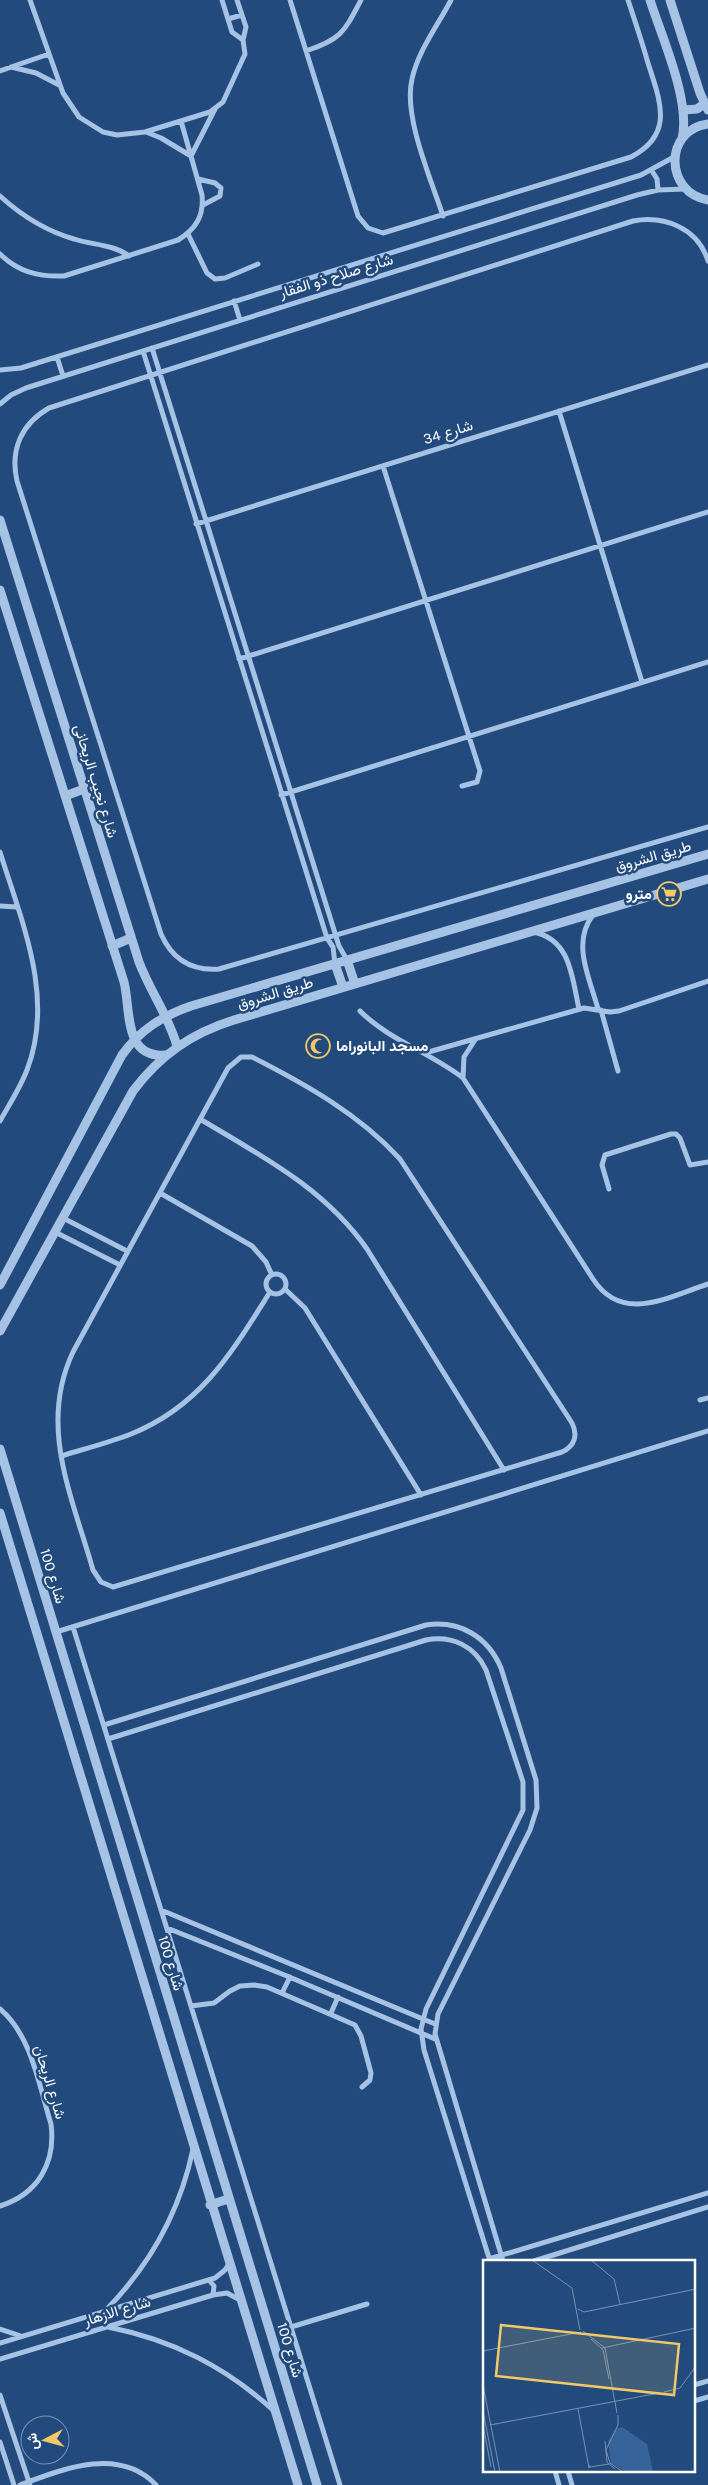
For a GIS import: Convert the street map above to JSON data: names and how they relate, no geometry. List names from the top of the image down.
{
  "streets": {
    "street": [
      "شارع صلاح ذو الفقار",
      "شارع 34",
      "شارع نجيب الريحانى",
      "طريق الشروق",
      "شارع 100",
      "شارع الريحان",
      "شارع الازهار"
    ]
  },
  "crossings": [
    ["شارع نجيب الريحانى", "طريق الشروق"]
  ],
  "places": {
    "supermarket": ["مترو"],
    "mosque": ["مسجد البانوراما"]
  },
  "north": "left"
}
